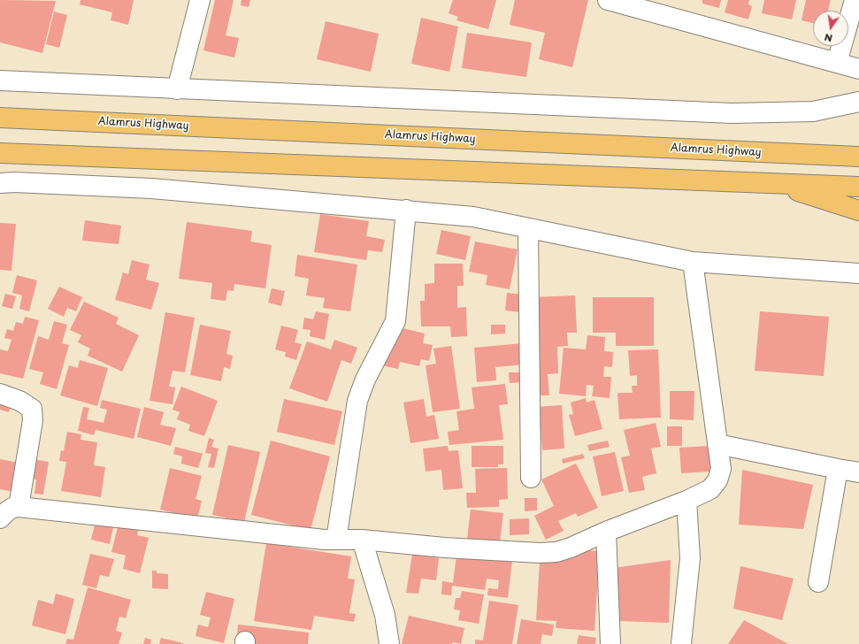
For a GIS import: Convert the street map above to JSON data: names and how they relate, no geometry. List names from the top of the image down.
{
  "streets": {
    "main road": ["Alamrus Highway"]
  },
  "north": "bottom"
}
